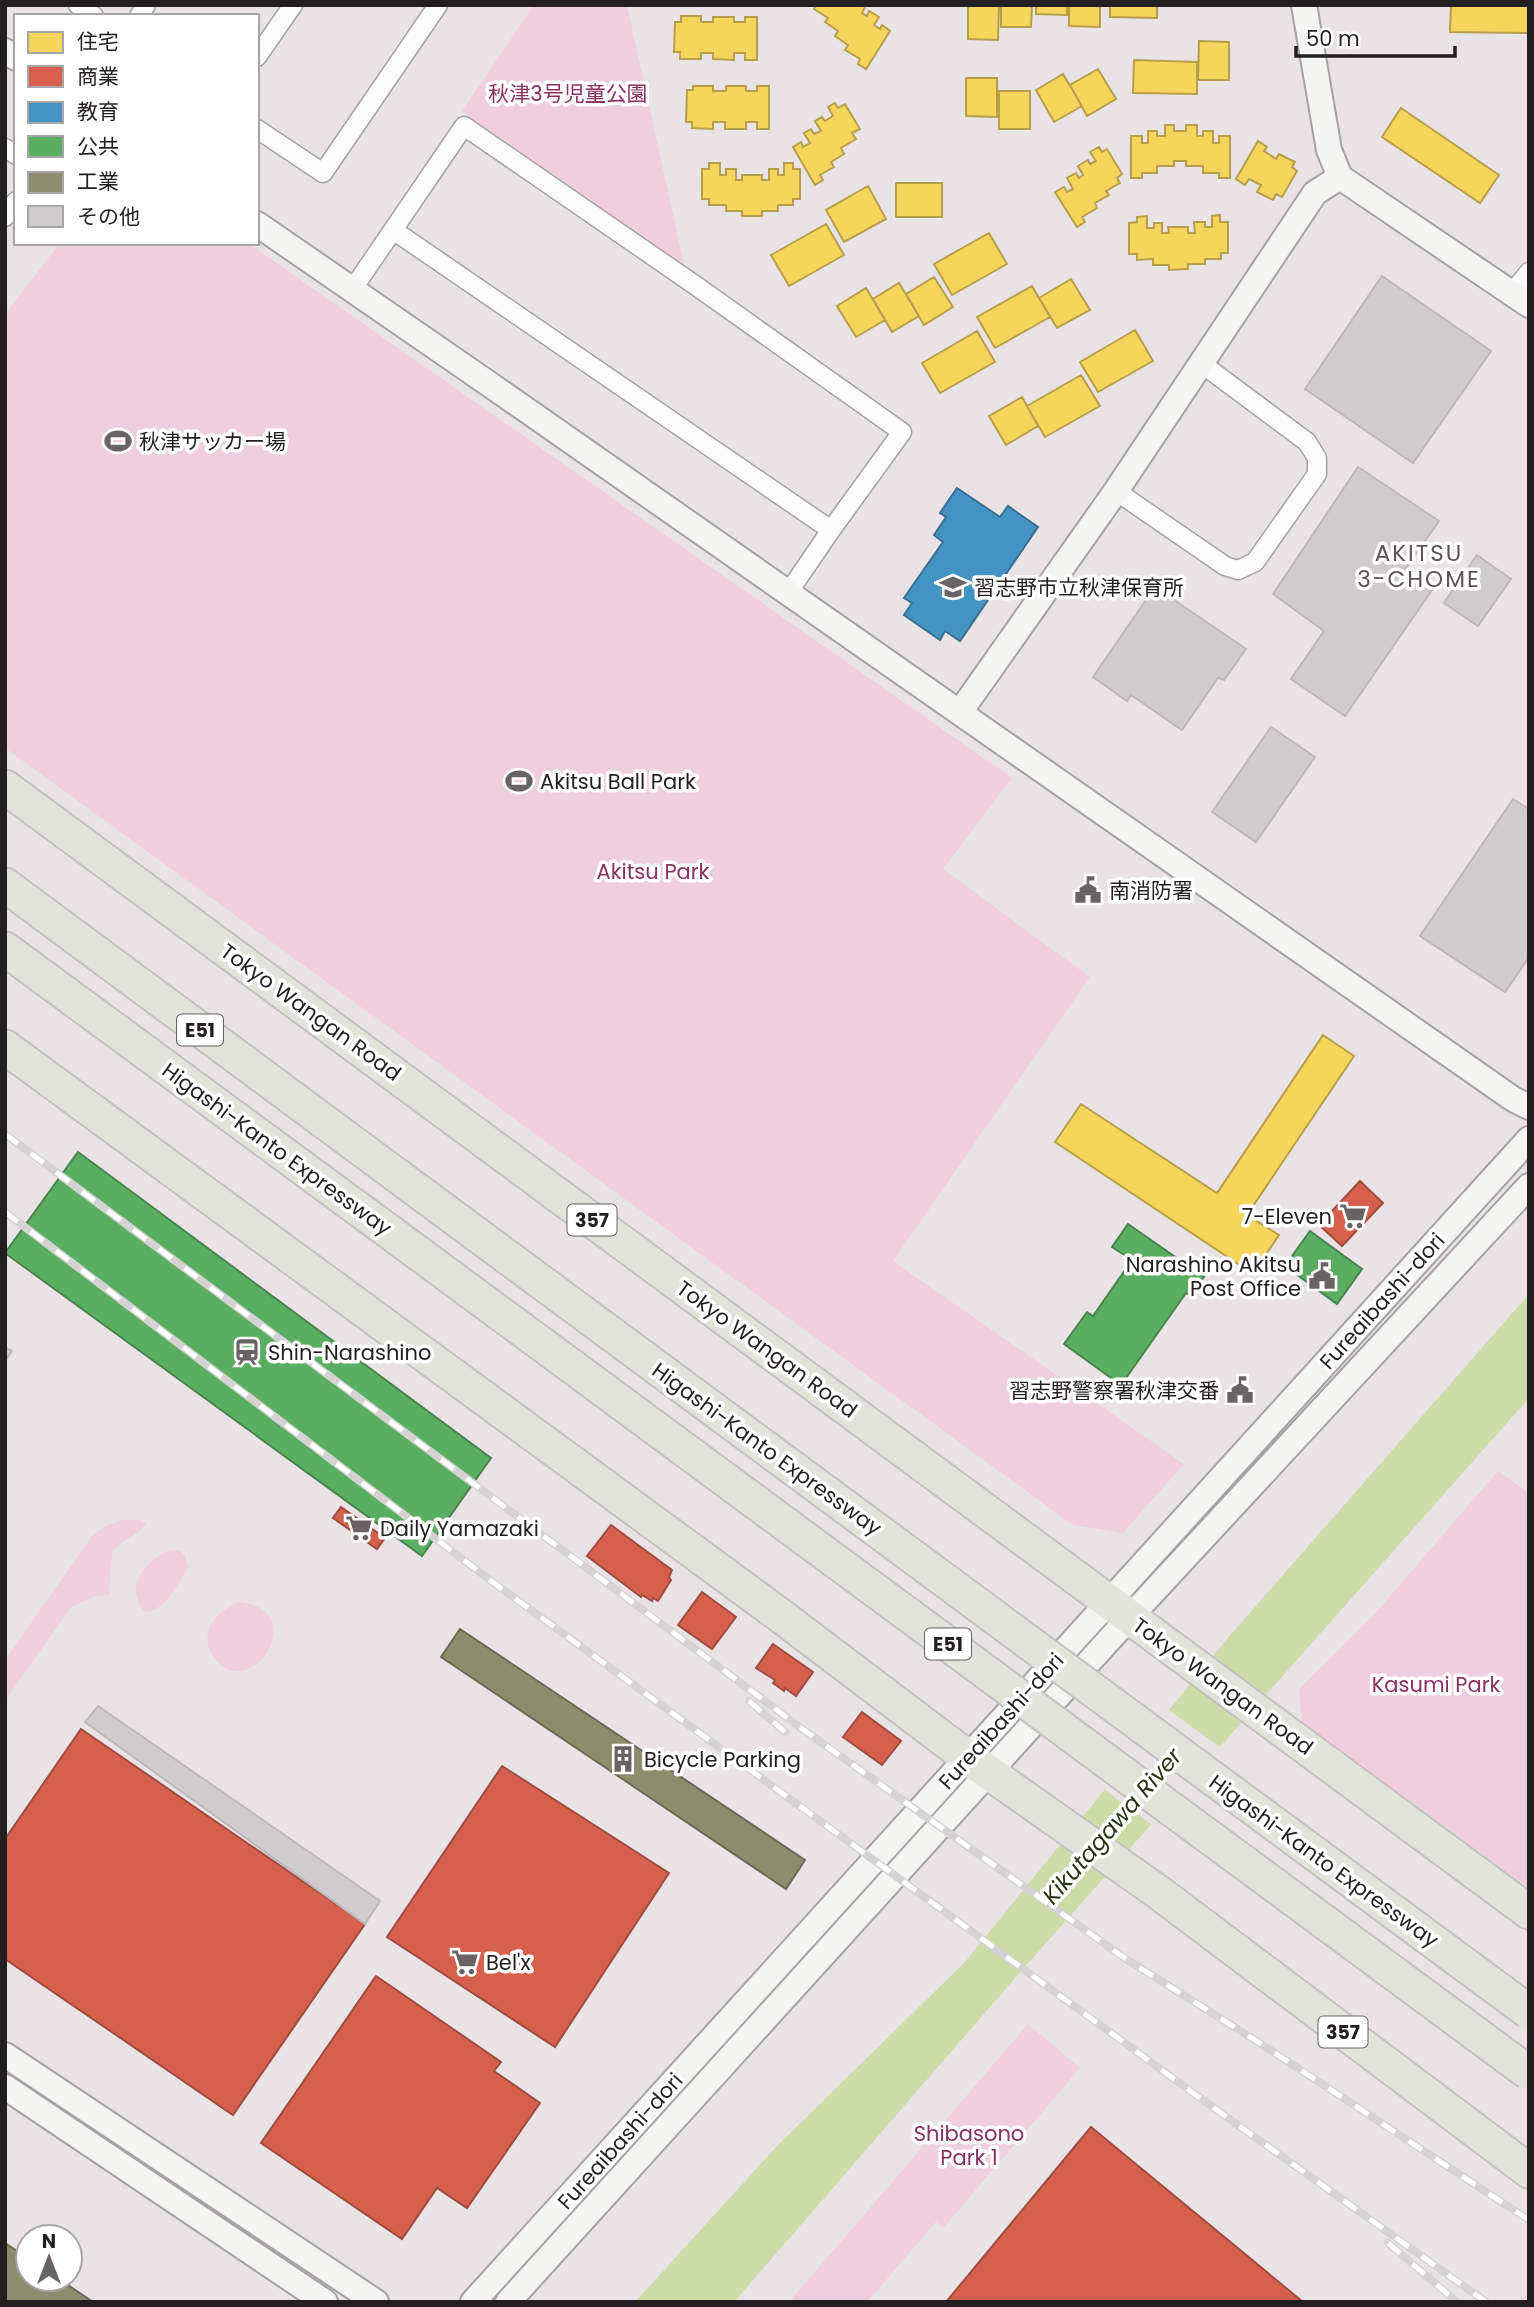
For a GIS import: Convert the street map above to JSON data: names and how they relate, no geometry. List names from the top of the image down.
{
  "streets": {
    "highway": [
      "Tokyo Wangan Road",
      "E51",
      "Higashi-Kanto Expressway",
      "357"
    ],
    "street": ["Fureaibashi-dori"]
  },
  "crossings": [
    ["Tokyo Wangan Road", "Fureaibashi-dori"],
    ["357", "Fureaibashi-dori"]
  ],
  "districts": ["AKITSU 3-CHOME"],
  "water": ["Kikutagawa River"],
  "parks": [
    "秋津3号児童公園",
    "Akitsu Park",
    "Kasumi Park",
    "Shibasono Park 1"
  ],
  "places": {
    "sports": ["秋津サッカー場", "Akitsu Ball Park"],
    "school or university": ["習志野市立秋津保育所"],
    "public building": ["南消防署", "Narashino Akitsu Post Office", "習志野警察署秋津交番"],
    "supermarket": ["7-Eleven", "Daily Yamazaki", "Bel'x"],
    "station": ["Shin-Narashino"],
    "building": ["Bicycle Parking"]
  },
  "legend": [
    "住宅",
    "商業",
    "教育",
    "公共",
    "工業",
    "その他"
  ],
  "scale_bar": "50 m",
  "north": "top"
}
